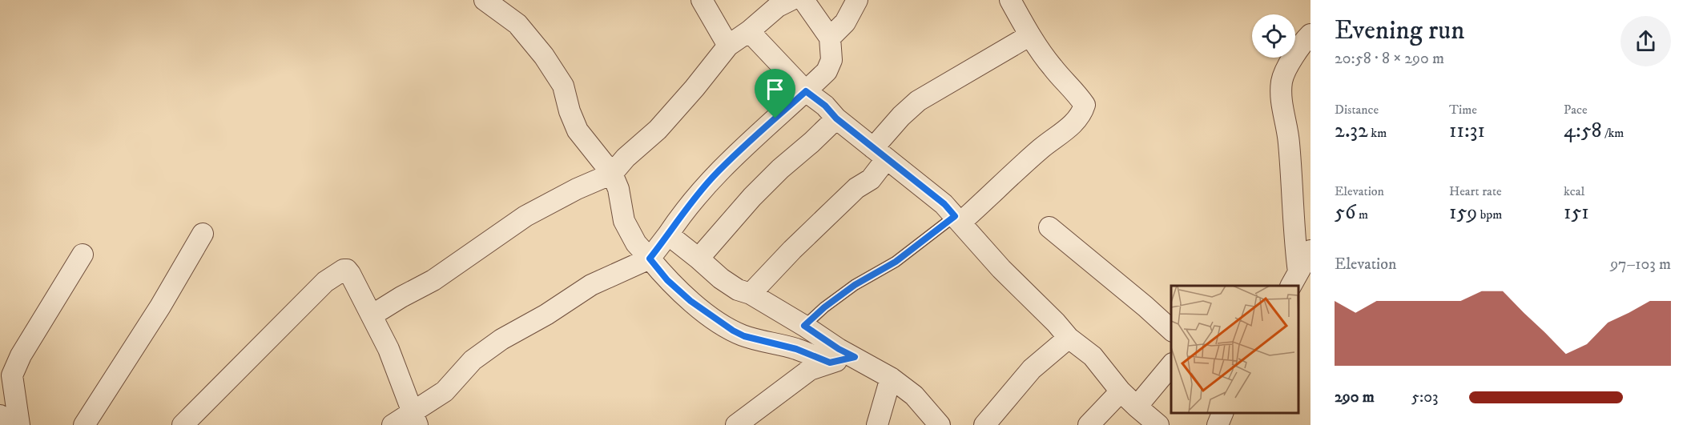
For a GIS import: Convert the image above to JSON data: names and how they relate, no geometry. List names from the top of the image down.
{
  "page": {
    "heading": ["Evening run", "20:58 · 8 × 290 m"],
    "stats": [
      ["Distance", "2.32 km"],
      ["Time", "11:31"],
      ["Pace", "4:58 /km"],
      ["Elevation", "56 m"],
      ["Heart rate", "159 bpm"],
      ["kcal", "151"]
    ],
    "chart": ["Elevation", "97–103 m"],
    "list": [
      {
        "name": "290 m",
        "note": "5:03"
      }
    ]
  }
}
